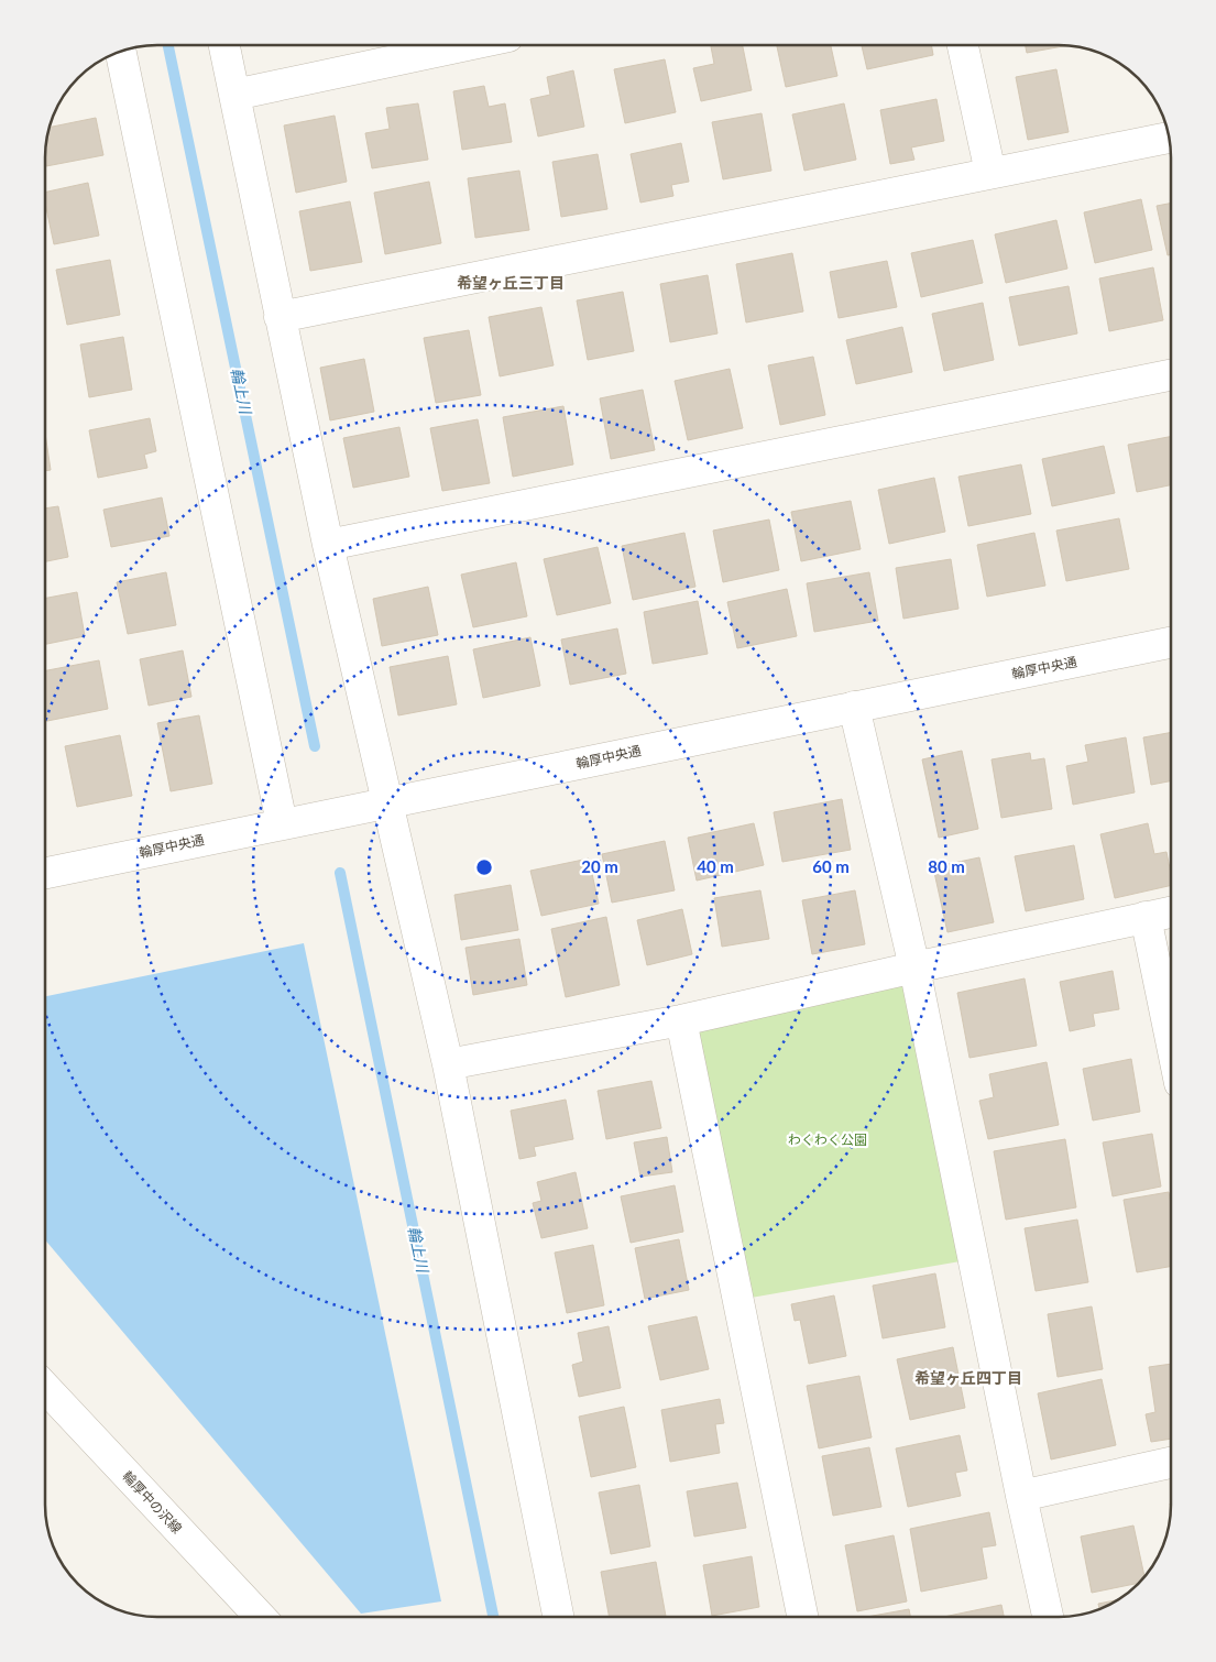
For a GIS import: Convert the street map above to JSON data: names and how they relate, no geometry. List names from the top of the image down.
{
  "streets": {
    "street": ["輪厚中央通", "輪厚中の沢線"]
  },
  "districts": ["希望ヶ丘三丁目", "希望ヶ丘四丁目"],
  "water": ["輪上川"],
  "parks": ["わくわく公園"],
  "rings": [
    "20 m",
    "40 m",
    "60 m",
    "80 m"
  ]
}
